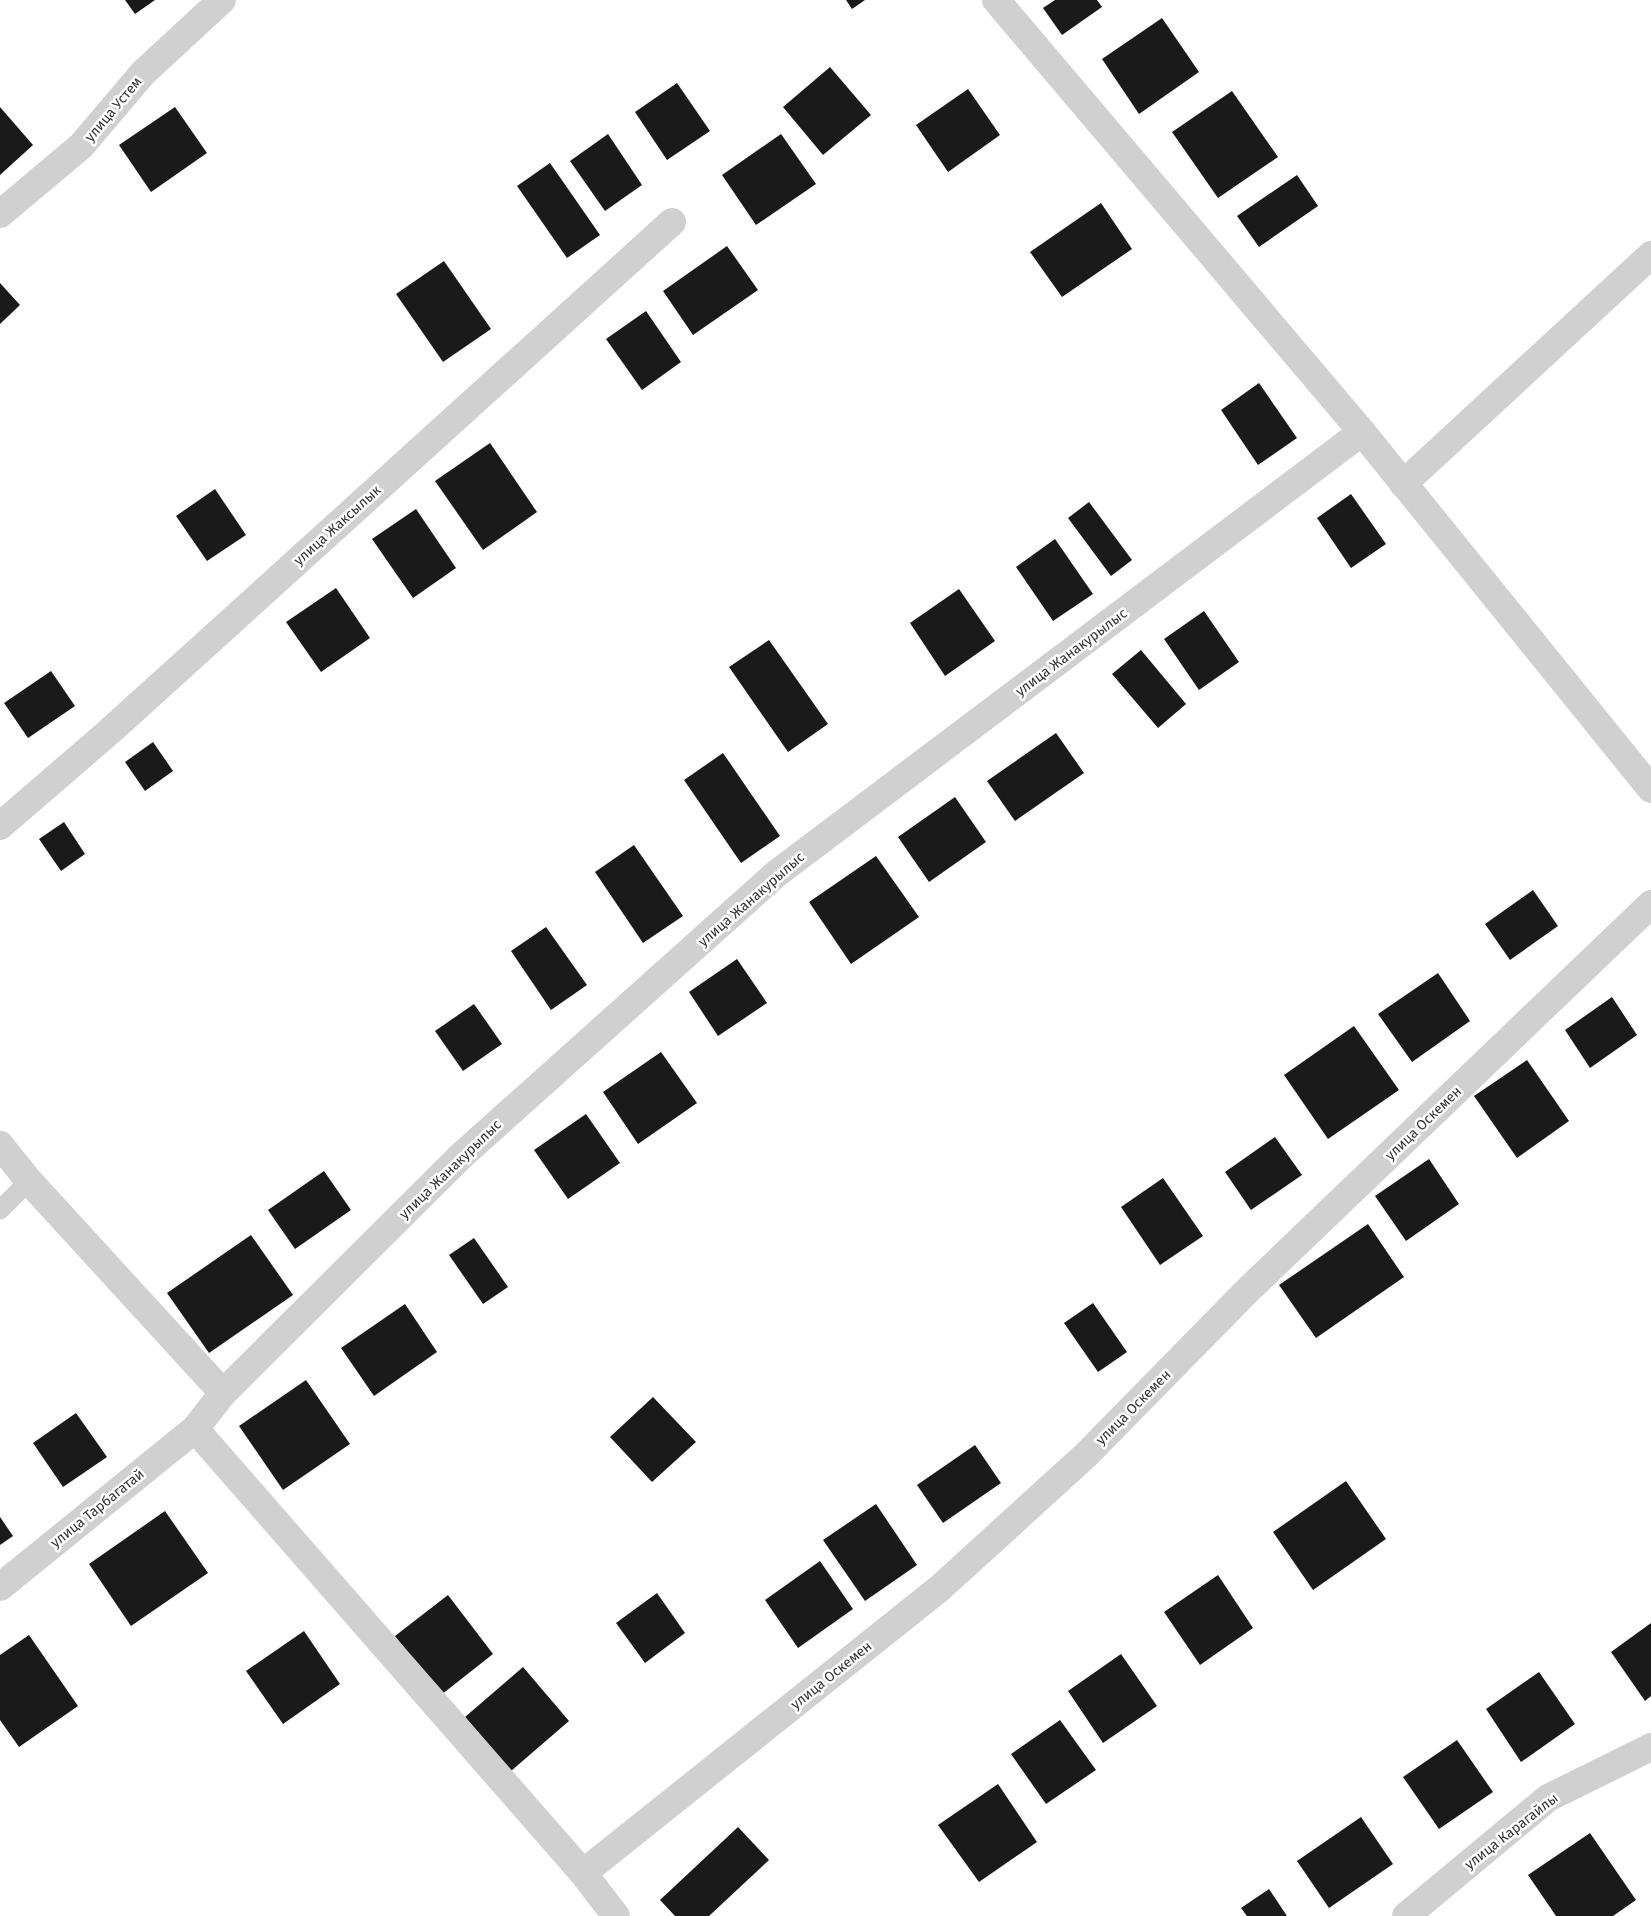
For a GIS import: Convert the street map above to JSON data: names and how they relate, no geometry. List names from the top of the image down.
{
  "streets": {
    "street": [
      "улица Устем",
      "улица Жаксылык",
      "улица Жанакурылыс",
      "улица Оскемен",
      "улица Тарбагатай",
      "улица Карагайлы"
    ]
  },
  "crossings": [
    ["улица Жанакурылыс", "улица Тарбагатай"]
  ]
}
